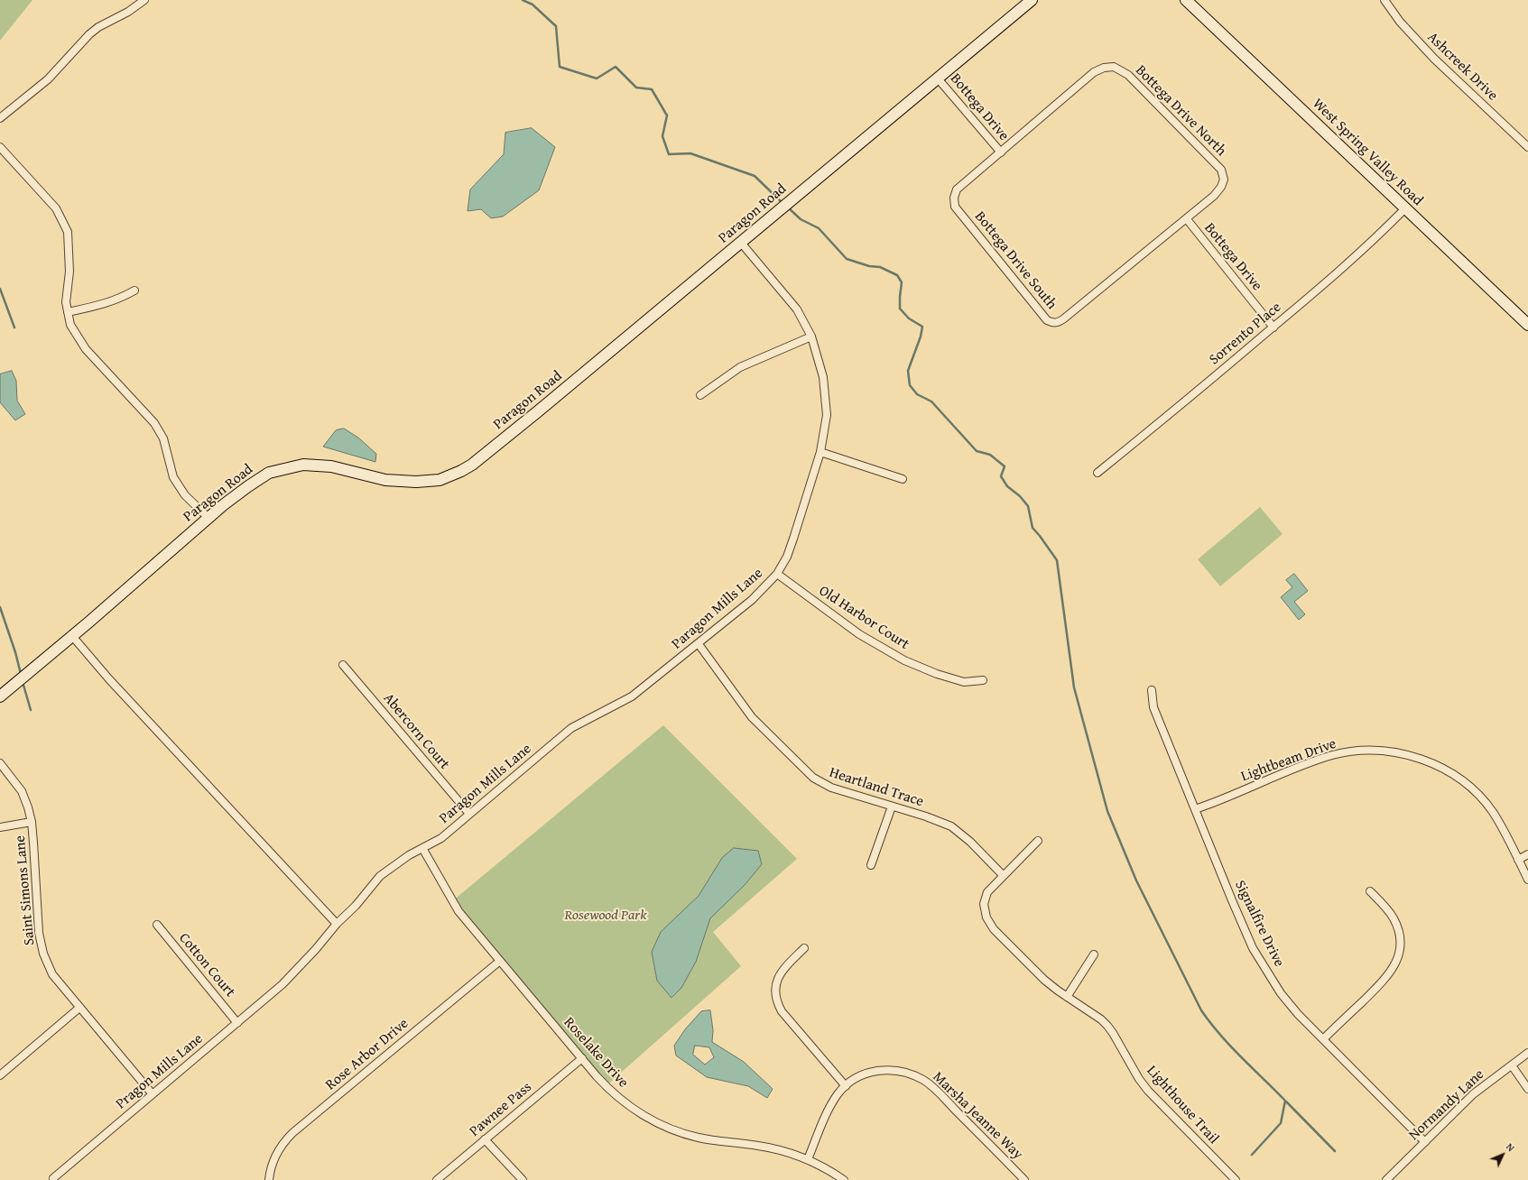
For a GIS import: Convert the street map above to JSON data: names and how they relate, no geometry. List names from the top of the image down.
{
  "streets": {
    "street": [
      "Ashcreek Drive",
      "Bottega Drive",
      "Bottega Drive North",
      "West Spring Valley Road",
      "Paragon Road",
      "Bottega Drive South",
      "Sorrento Place",
      "Paragon Mills Lane",
      "Old Harbor Court",
      "Abercorn Court",
      "Lightbeam Drive",
      "Heartland Trace",
      "Saint Simons Lane",
      "Signalfire Drive",
      "Cotton Court",
      "Roselake Drive",
      "Rose Arbor Drive",
      "Pragon Mills Lane",
      "Lighthouse Trail",
      "Normandy Lane",
      "Pawnee Pass",
      "Marsha Jeanne Way"
    ]
  },
  "crossings": [
    ["Bottega Drive", "Bottega Drive North"],
    ["Bottega Drive", "Paragon Road"],
    ["Bottega Drive", "Bottega Drive South"],
    ["Bottega Drive", "Sorrento Place"],
    ["Bottega Drive North", "Bottega Drive South"],
    ["West Spring Valley Road", "Sorrento Place"],
    ["Paragon Road", "Paragon Mills Lane"],
    ["Paragon Mills Lane", "Old Harbor Court"],
    ["Paragon Mills Lane", "Abercorn Court"],
    ["Paragon Mills Lane", "Heartland Trace"],
    ["Paragon Mills Lane", "Roselake Drive"],
    ["Paragon Mills Lane", "Pragon Mills Lane"],
    ["Lightbeam Drive", "Signalfire Drive"],
    ["Heartland Trace", "Lighthouse Trail"],
    ["Saint Simons Lane", "Pragon Mills Lane"],
    ["Signalfire Drive", "Normandy Lane"],
    ["Cotton Court", "Pragon Mills Lane"],
    ["Roselake Drive", "Rose Arbor Drive"],
    ["Roselake Drive", "Pawnee Pass"],
    ["Roselake Drive", "Marsha Jeanne Way"]
  ],
  "parks": ["Rosewood Park"],
  "north": "top right"
}
